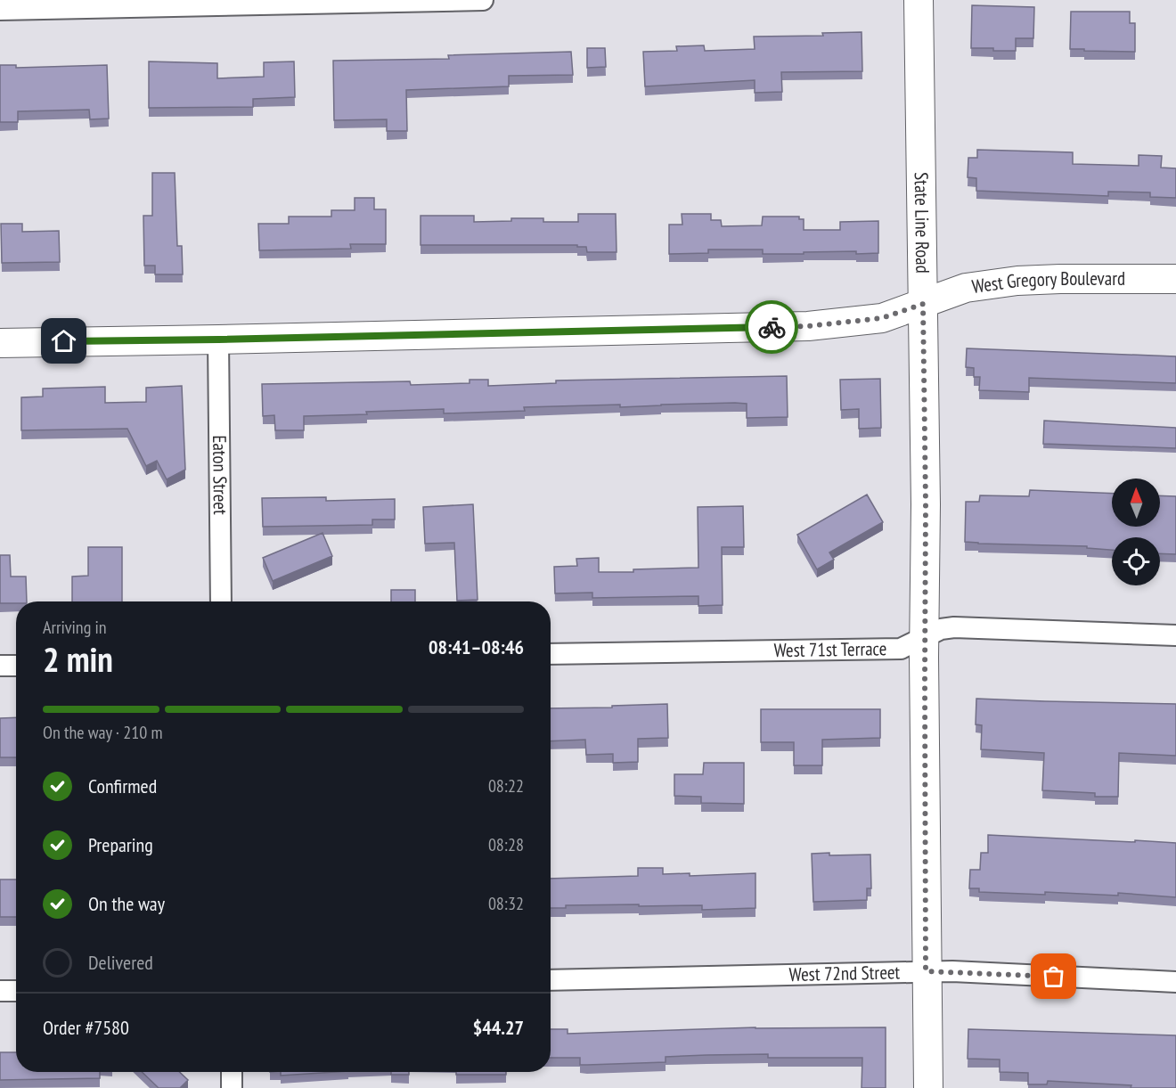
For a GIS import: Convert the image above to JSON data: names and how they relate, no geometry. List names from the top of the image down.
{
  "streets": {
    "street": [
      "State Line Road",
      "West Gregory Boulevard",
      "Eaton Street",
      "West 71st Terrace",
      "West 72nd Street"
    ]
  },
  "crossings": [
    ["State Line Road", "West Gregory Boulevard"],
    ["State Line Road", "West 71st Terrace"],
    ["State Line Road", "West 72nd Street"],
    ["West Gregory Boulevard", "Eaton Street"]
  ],
  "north": "top",
  "page": {
    "heading": ["2 min", "Arriving in", "08:41–08:46"],
    "panel": ["Order #7580", "$44.27"],
    "bar": "On the way · 210 m",
    "list": [
      ["Confirmed", "08:22"],
      ["Preparing", "08:28"],
      ["On the way", "08:32"],
      "Delivered"
    ]
  }
}
